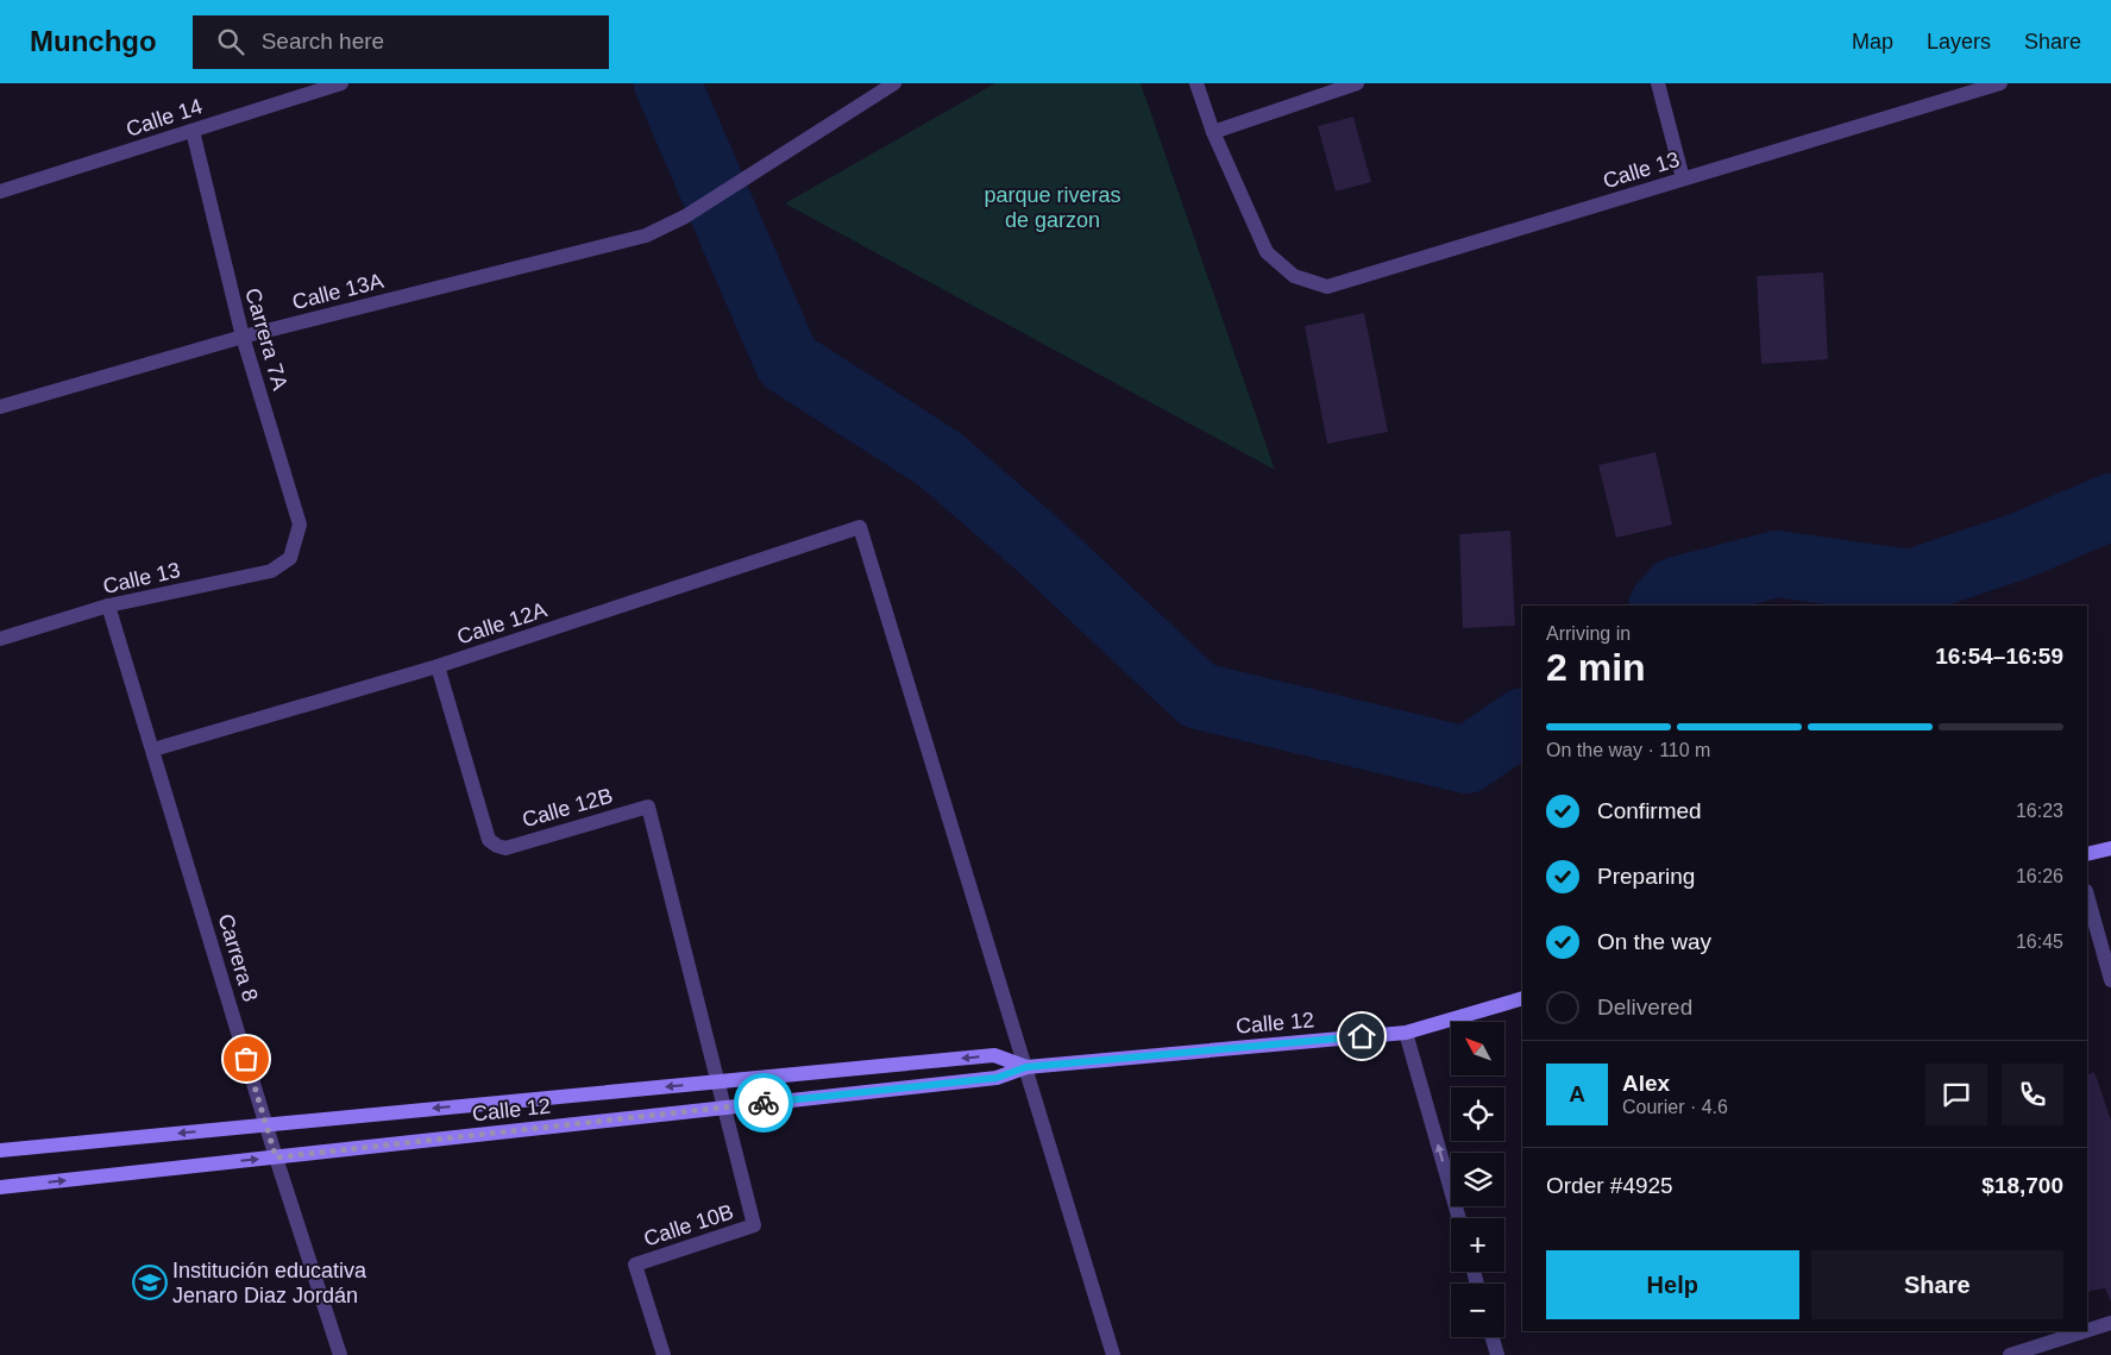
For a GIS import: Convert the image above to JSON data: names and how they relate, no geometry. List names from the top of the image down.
{
  "streets": {
    "street": [
      "Calle 14",
      "Calle 13",
      "Calle 13A",
      "Carrera 7A",
      "Calle 12A",
      "Calle 12B",
      "Carrera 8",
      "Calle 12",
      "Calle 10B"
    ]
  },
  "crossings": [
    ["Calle 14", "Carrera 7A"],
    ["Calle 13", "Carrera 7A"],
    ["Calle 13", "Carrera 8"],
    ["Calle 13A", "Carrera 7A"],
    ["Calle 12A", "Calle 12B"],
    ["Calle 12A", "Carrera 8"],
    ["Calle 12A", "Calle 12"],
    ["Calle 12B", "Calle 12"],
    ["Carrera 8", "Calle 12"],
    ["Calle 12", "Calle 10B"]
  ],
  "parks": ["parque riveras de garzon"],
  "places": {
    "school or university": ["Institución educativa Jenaro Diaz Jordán"]
  },
  "north": "top left",
  "page": {
    "header": "Munchgo",
    "search": "Search here",
    "nav": ["Map", "Layers", "Share"],
    "heading": ["2 min", "Arriving in", "16:54–16:59"],
    "panel": [
      "Alex",
      "Courier · 4.6",
      "Order #4925",
      "$18,700"
    ],
    "bar": "On the way · 110 m",
    "list": [
      ["Confirmed", "16:23"],
      ["Preparing", "16:26"],
      ["On the way", "16:45"],
      "Delivered"
    ],
    "map_buttons": ["+", "−"],
    "round": "A",
    "buttons": ["Help", "Share"]
  }
}
